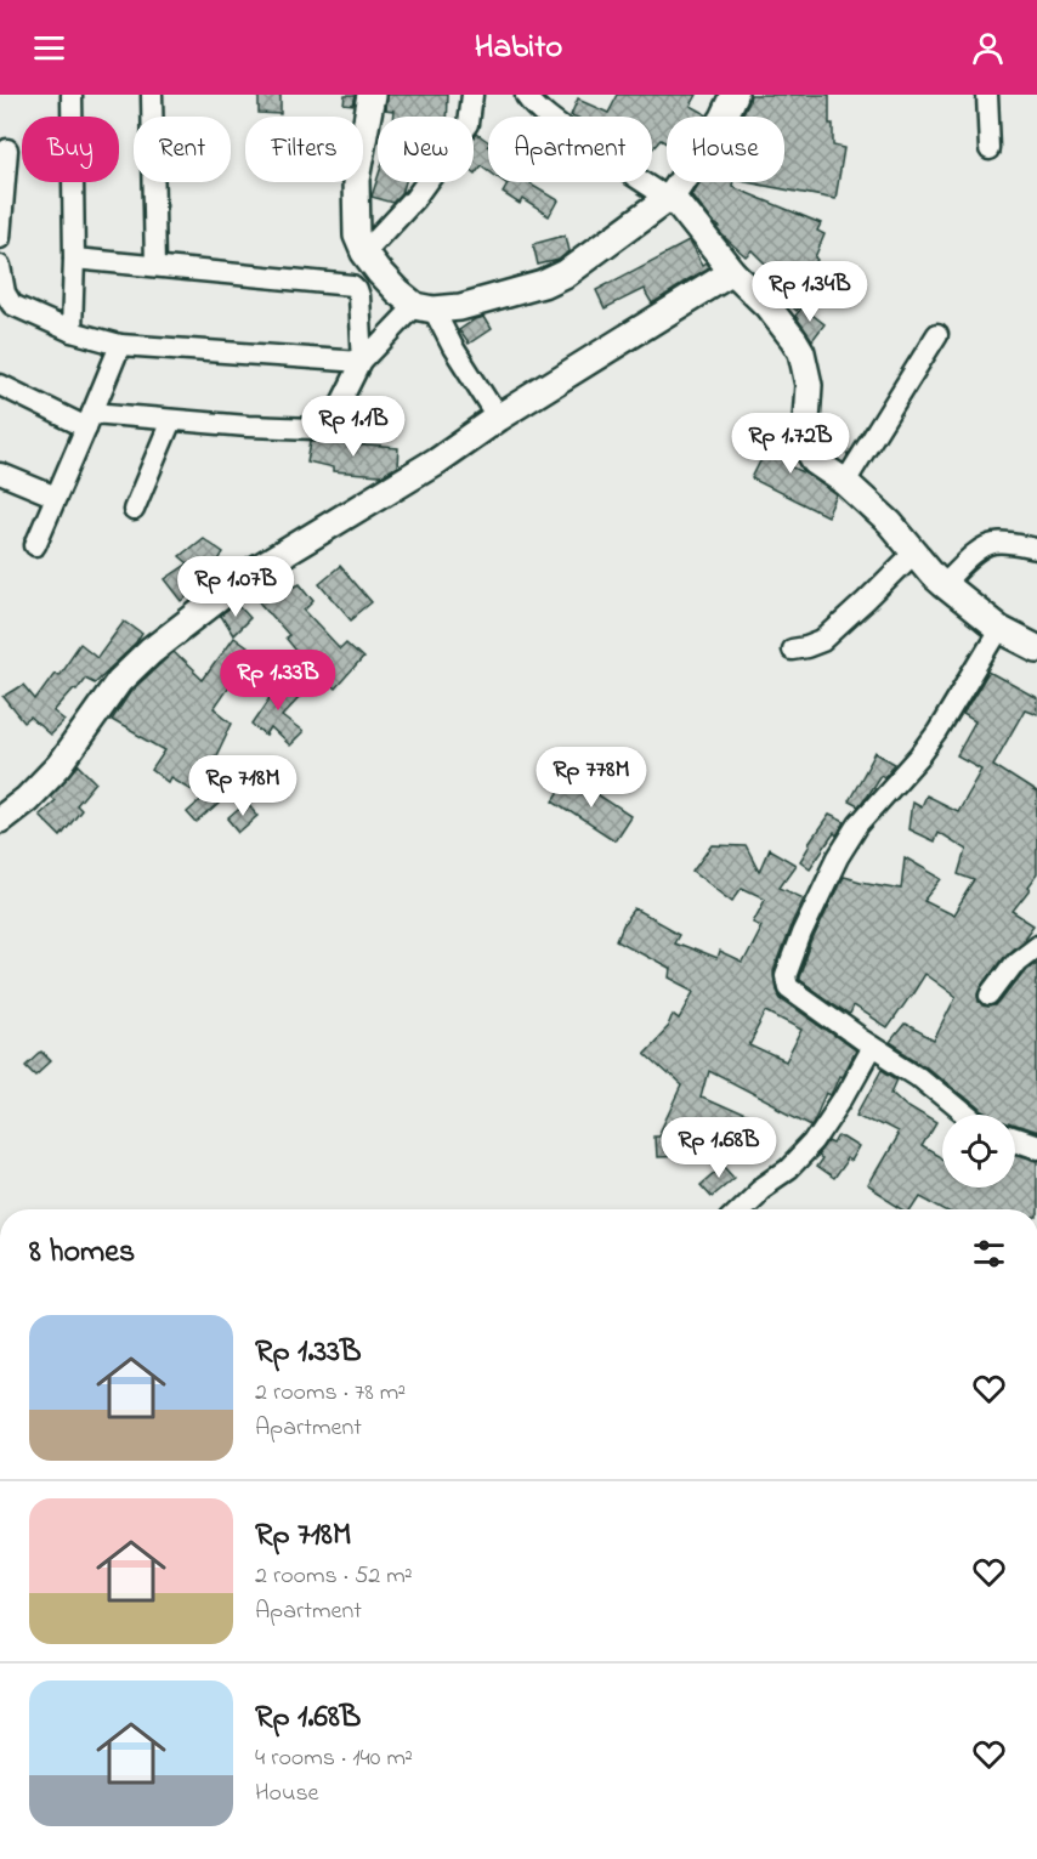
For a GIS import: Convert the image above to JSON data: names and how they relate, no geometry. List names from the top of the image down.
{
  "page": {
    "header": "Habito",
    "chip": [
      "Buy",
      "Rent",
      "Filters",
      "New",
      "Apartment",
      "House"
    ],
    "price": [
      "Rp 1.34B",
      "Rp 1.1B",
      "Rp 1.72B",
      "Rp 1.07B",
      "Rp 1.33B",
      "Rp 778M",
      "Rp 718M",
      "Rp 1.68B"
    ],
    "heading": "8 homes",
    "list": [
      {
        "name": "Rp 1.33B",
        "note": "2 rooms · 78 m² · Apartment"
      },
      {
        "name": "Rp 718M",
        "note": "2 rooms · 52 m² · Apartment"
      },
      {
        "name": "Rp 1.68B",
        "note": "4 rooms · 140 m² · House"
      }
    ]
  }
}
